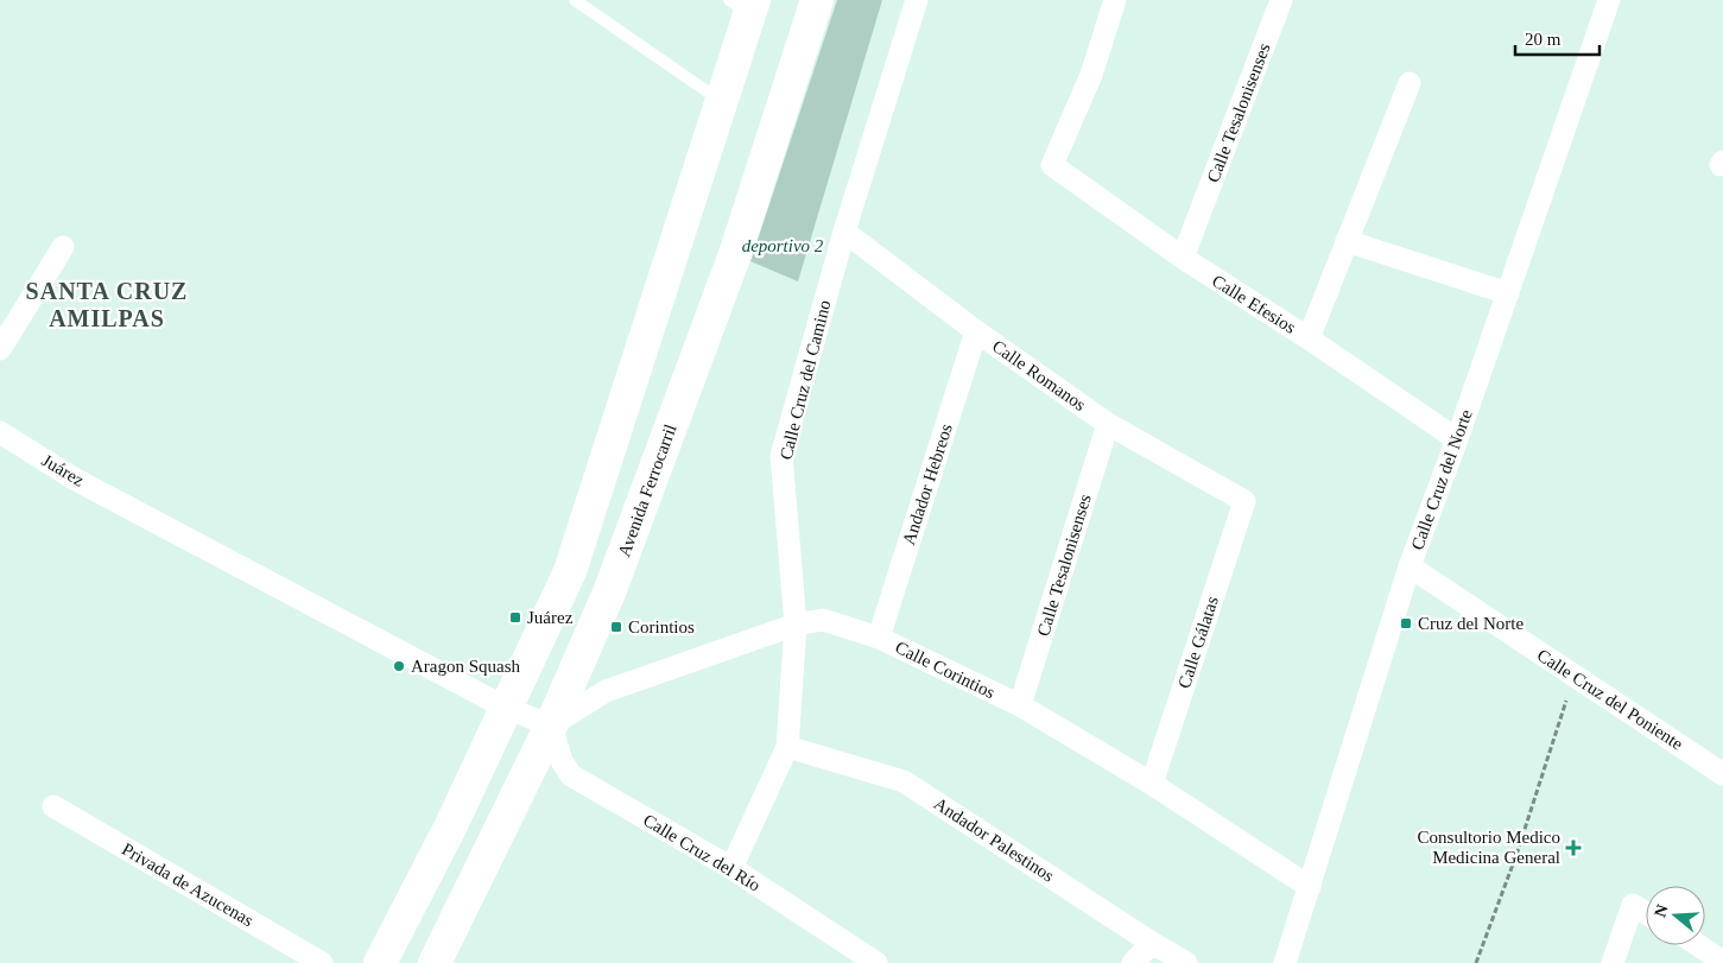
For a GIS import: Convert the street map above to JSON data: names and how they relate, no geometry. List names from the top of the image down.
{
  "streets": {
    "main road": ["Avenida Ferrocarril"],
    "street": [
      "Calle Tesalonisenses",
      "Calle Efesios",
      "Calle Romanos",
      "Calle Cruz del Camino",
      "Juárez",
      "Calle Cruz del Norte",
      "Andador Hebreos",
      "Calle Gálatas",
      "Calle Corintios",
      "Calle Cruz del Poniente",
      "Andador Palestinos",
      "Calle Cruz del Río",
      "Privada de Azucenas"
    ]
  },
  "crossings": [
    ["Calle Tesalonisenses", "Calle Efesios"],
    ["Calle Tesalonisenses", "Calle Romanos"],
    ["Calle Tesalonisenses", "Calle Corintios"],
    ["Calle Efesios", "Calle Cruz del Norte"],
    ["Calle Romanos", "Calle Cruz del Camino"],
    ["Calle Romanos", "Andador Hebreos"],
    ["Calle Romanos", "Calle Gálatas"],
    ["Calle Cruz del Camino", "Calle Corintios"],
    ["Calle Cruz del Camino", "Andador Palestinos"],
    ["Calle Cruz del Camino", "Calle Cruz del Río"],
    ["Juárez", "Avenida Ferrocarril"],
    ["Juárez", "Calle Corintios"],
    ["Juárez", "Calle Cruz del Río"],
    ["Calle Cruz del Norte", "Calle Corintios"],
    ["Calle Cruz del Norte", "Calle Cruz del Poniente"],
    ["Andador Hebreos", "Calle Corintios"],
    ["Avenida Ferrocarril", "Calle Corintios"],
    ["Avenida Ferrocarril", "Calle Cruz del Río"],
    ["Calle Gálatas", "Calle Corintios"],
    ["Calle Corintios", "Calle Cruz del Río"]
  ],
  "districts": ["SANTA CRUZ AMILPAS"],
  "parks": ["deportivo 2"],
  "places": {
    "transit": ["Juárez", "Cruz del Norte", "Corintios"],
    "other": ["Aragon Squash"],
    "health": ["Consultorio Medico Medicina General"]
  },
  "scale_bar": "20 m",
  "north": "left"
}
